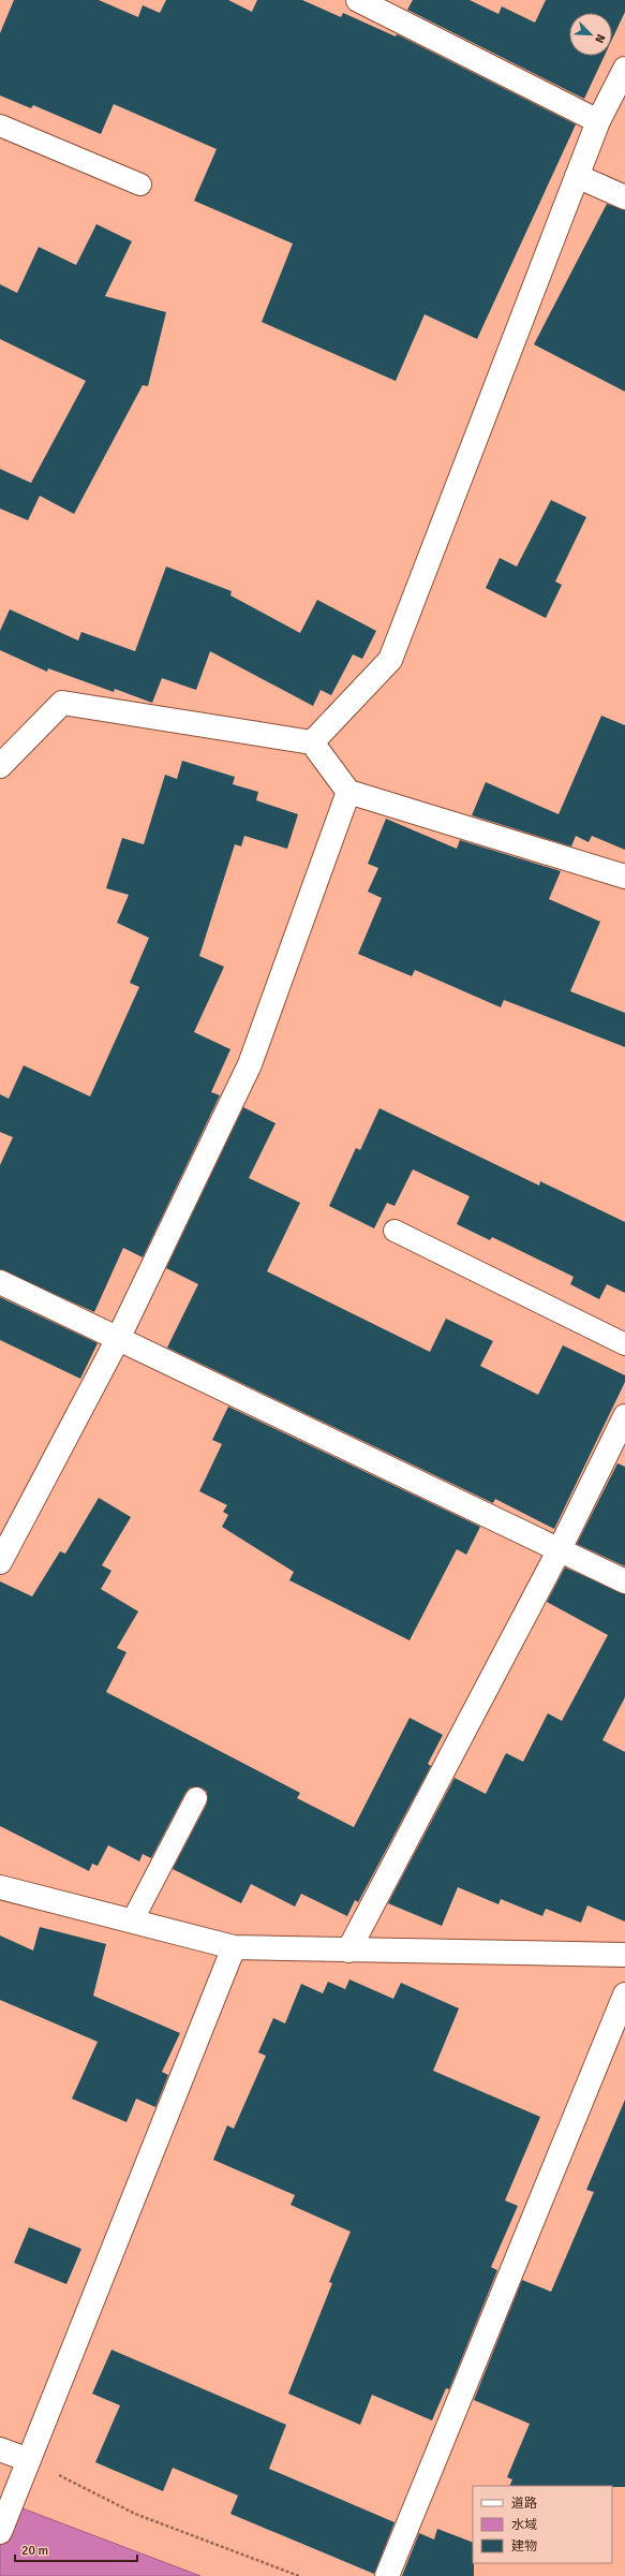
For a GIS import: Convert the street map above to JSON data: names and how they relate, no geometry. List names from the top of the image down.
{
  "legend": ["道路", "水域", "建物"],
  "scale_bar": "20 m",
  "north": "bottom right"
}
